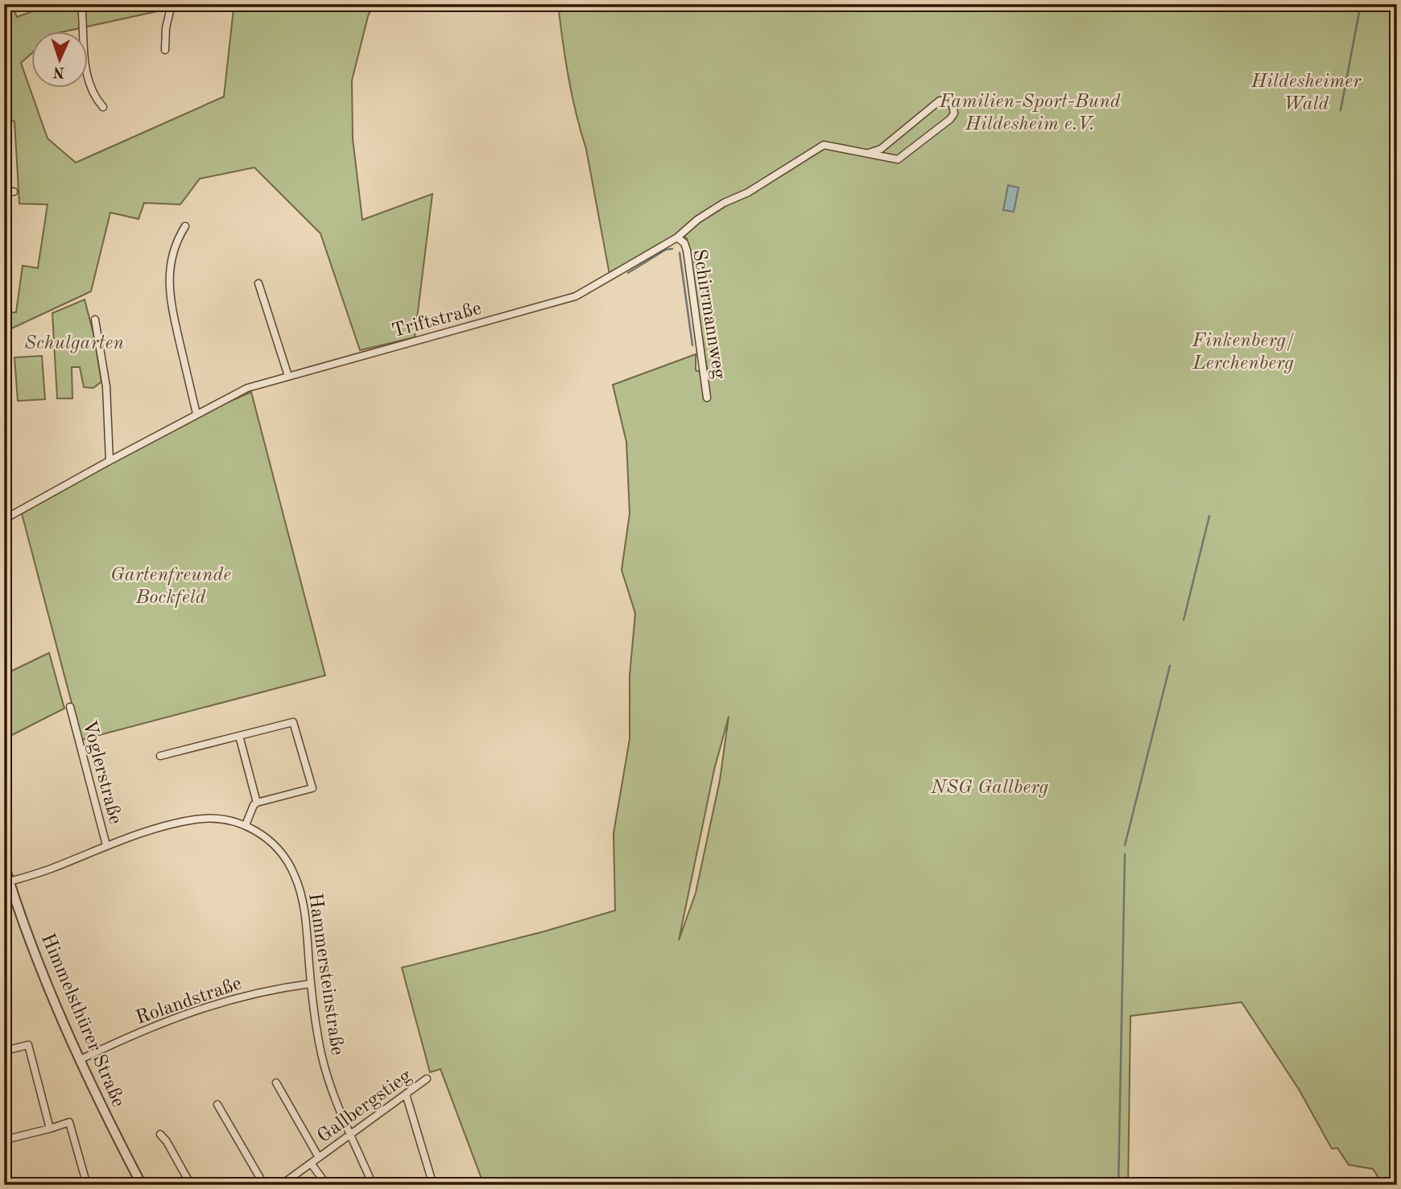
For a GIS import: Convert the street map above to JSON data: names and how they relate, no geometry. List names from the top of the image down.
{
  "streets": {
    "street": [
      "Schirrmannweg",
      "Triftstraße",
      "Voglerstraße",
      "Hammersteinstraße",
      "Rolandstraße",
      "Himmelsthürer Straße",
      "Gallbergstieg"
    ]
  },
  "crossings": [
    ["Schirrmannweg", "Triftstraße"],
    ["Voglerstraße", "Hammersteinstraße"],
    ["Hammersteinstraße", "Rolandstraße"],
    ["Hammersteinstraße", "Himmelsthürer Straße"],
    ["Hammersteinstraße", "Gallbergstieg"],
    ["Rolandstraße", "Himmelsthürer Straße"]
  ],
  "parks": [
    "Hildesheimer Wald",
    "Familien-Sport-Bund Hildesheim e.V.",
    "Finkenberg/ Lerchenberg",
    "Schulgarten",
    "Gartenfreunde Bockfeld",
    "NSG Gallberg"
  ],
  "north": "bottom"
}
